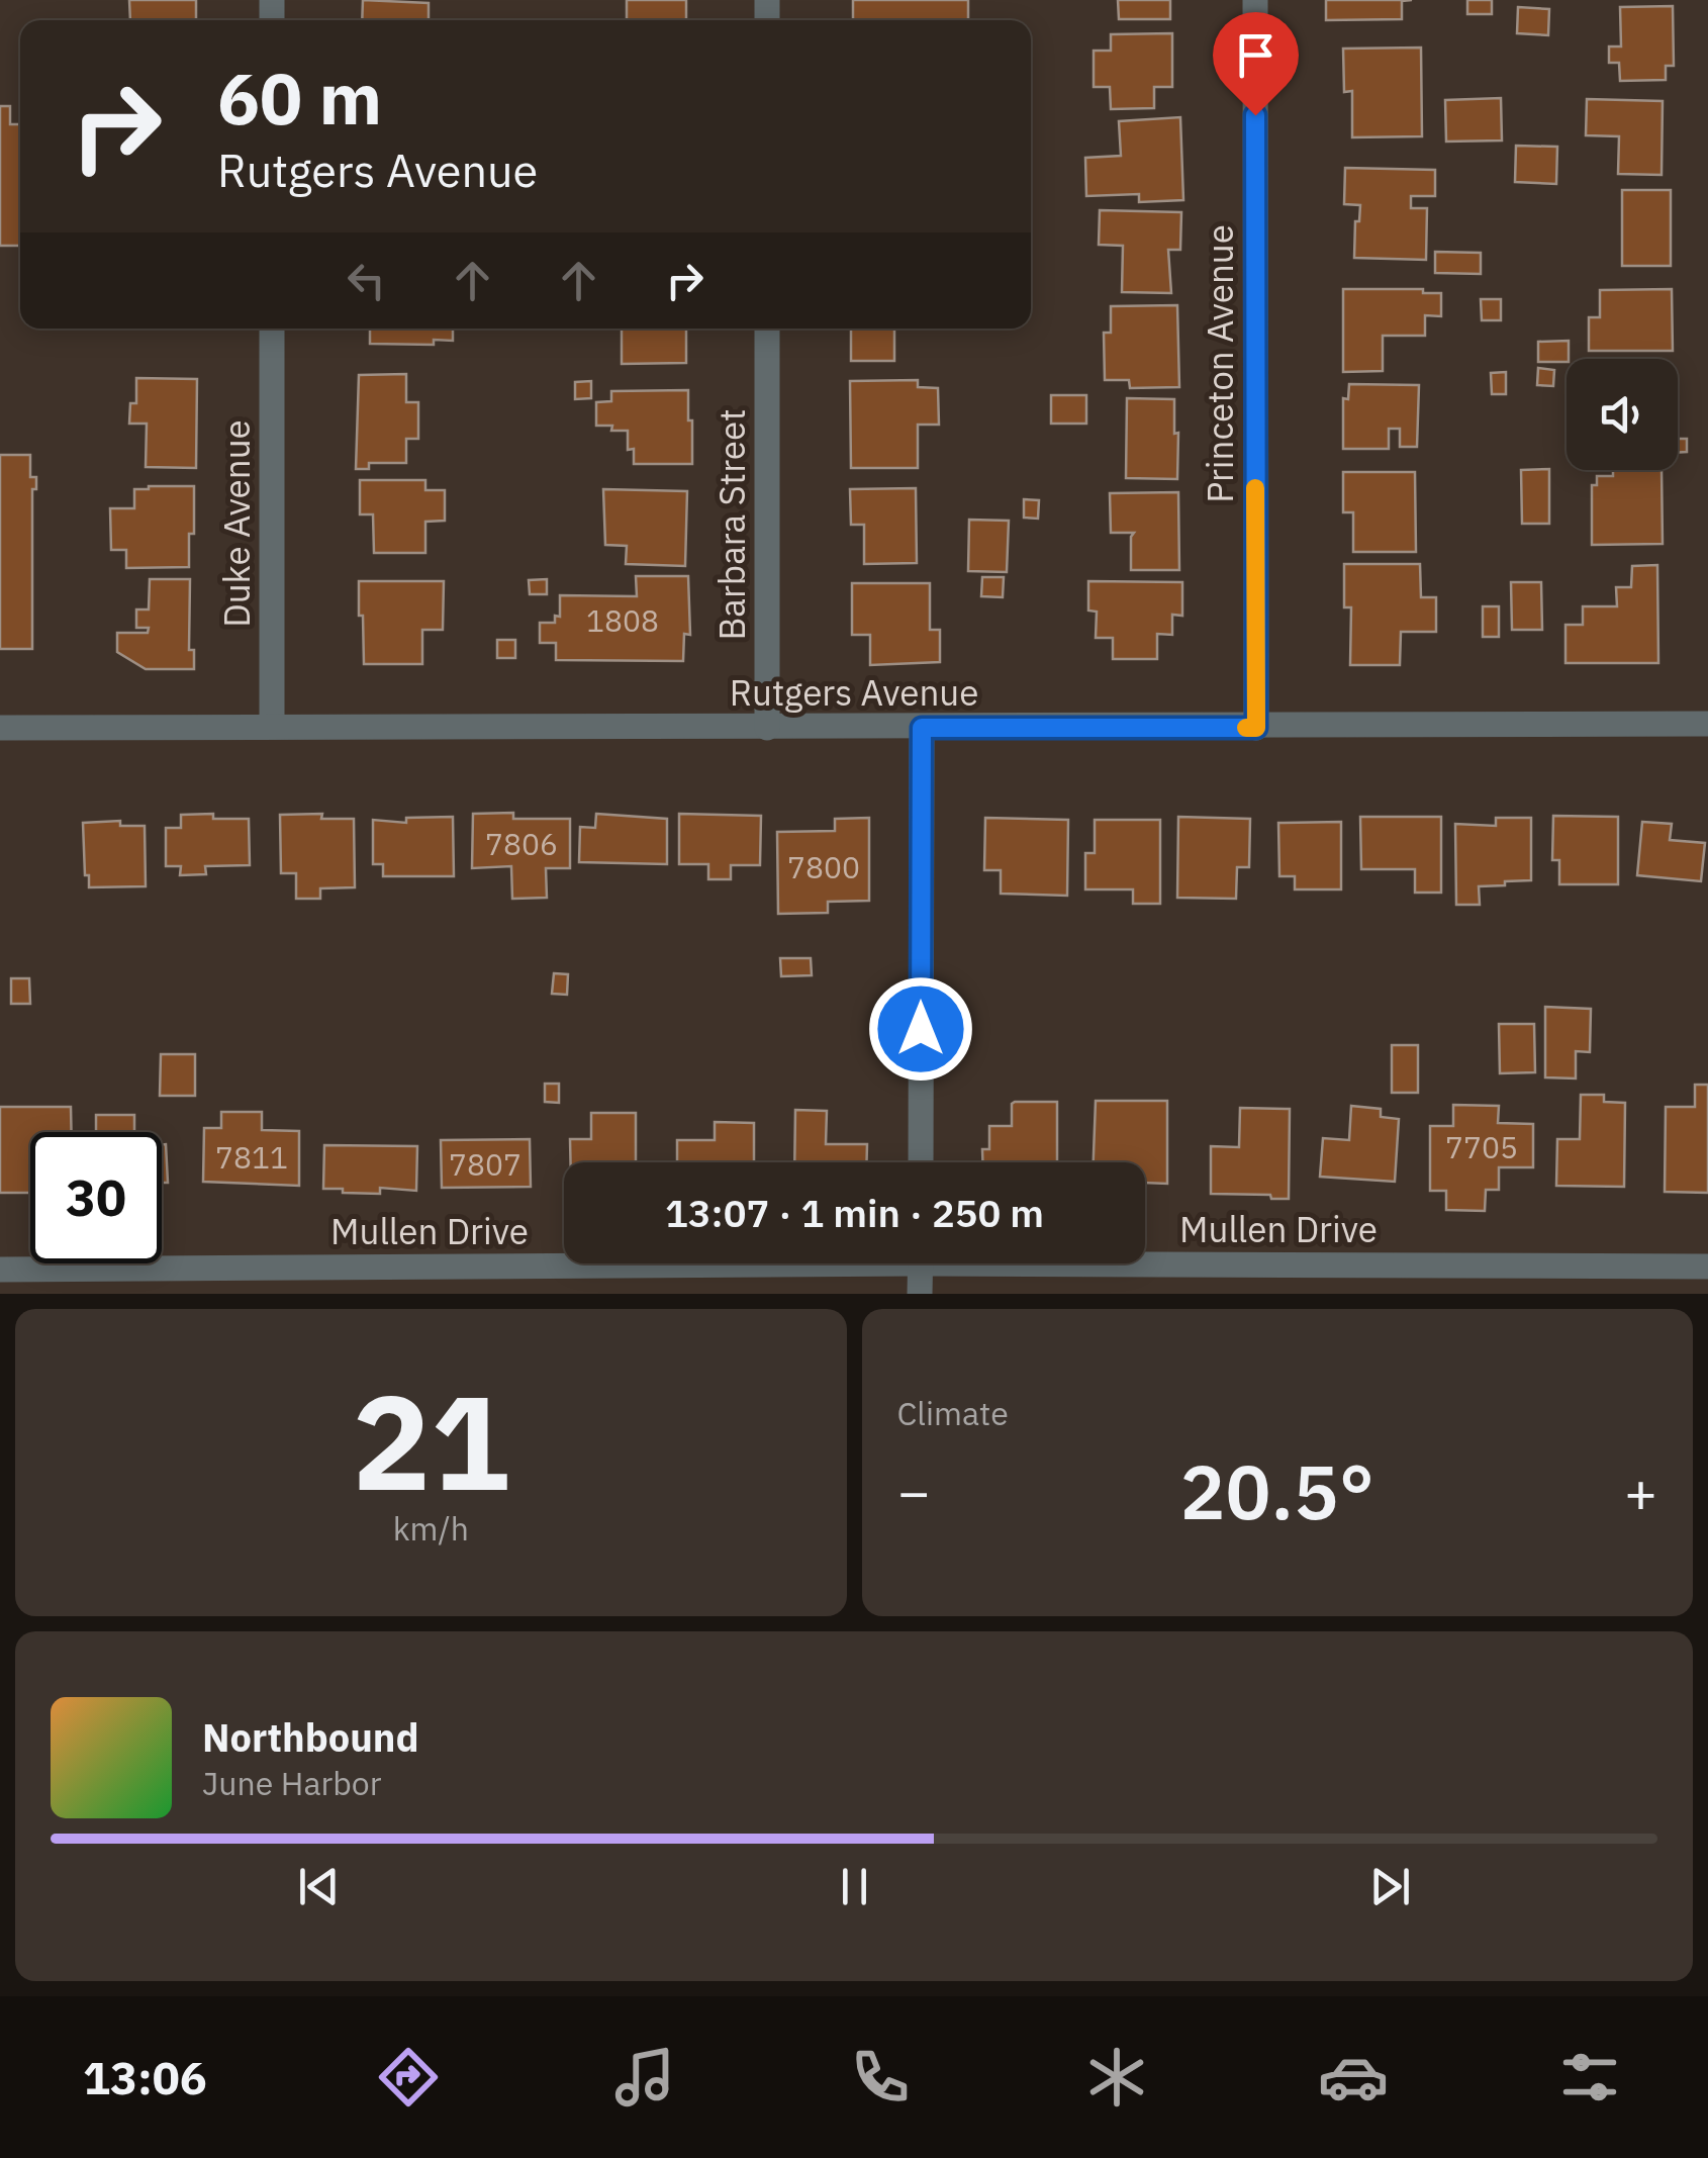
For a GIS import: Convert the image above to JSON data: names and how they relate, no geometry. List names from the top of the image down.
{
  "streets": {
    "street": [
      "Princeton Avenue",
      "Duke Avenue",
      "Barbara Street",
      "Rutgers Avenue",
      "Mullen Drive"
    ]
  },
  "crossings": [
    ["Princeton Avenue", "Rutgers Avenue"],
    ["Duke Avenue", "Rutgers Avenue"],
    ["Barbara Street", "Rutgers Avenue"]
  ],
  "house_numbers": [
    "1808",
    "7806",
    "7800",
    "7705",
    "7811",
    "7807"
  ],
  "page": {
    "turn": ["60 m", "Rutgers Avenue"],
    "limit": "30",
    "trip": "13:07 · 1 min · 250 m",
    "tile": [
      ["21", "km/h"],
      "Climate"
    ],
    "heat": ["−", "20.5°", "+"],
    "song": ["Northbound", "June Harbor"],
    "tabs": "13:06"
  }
}
